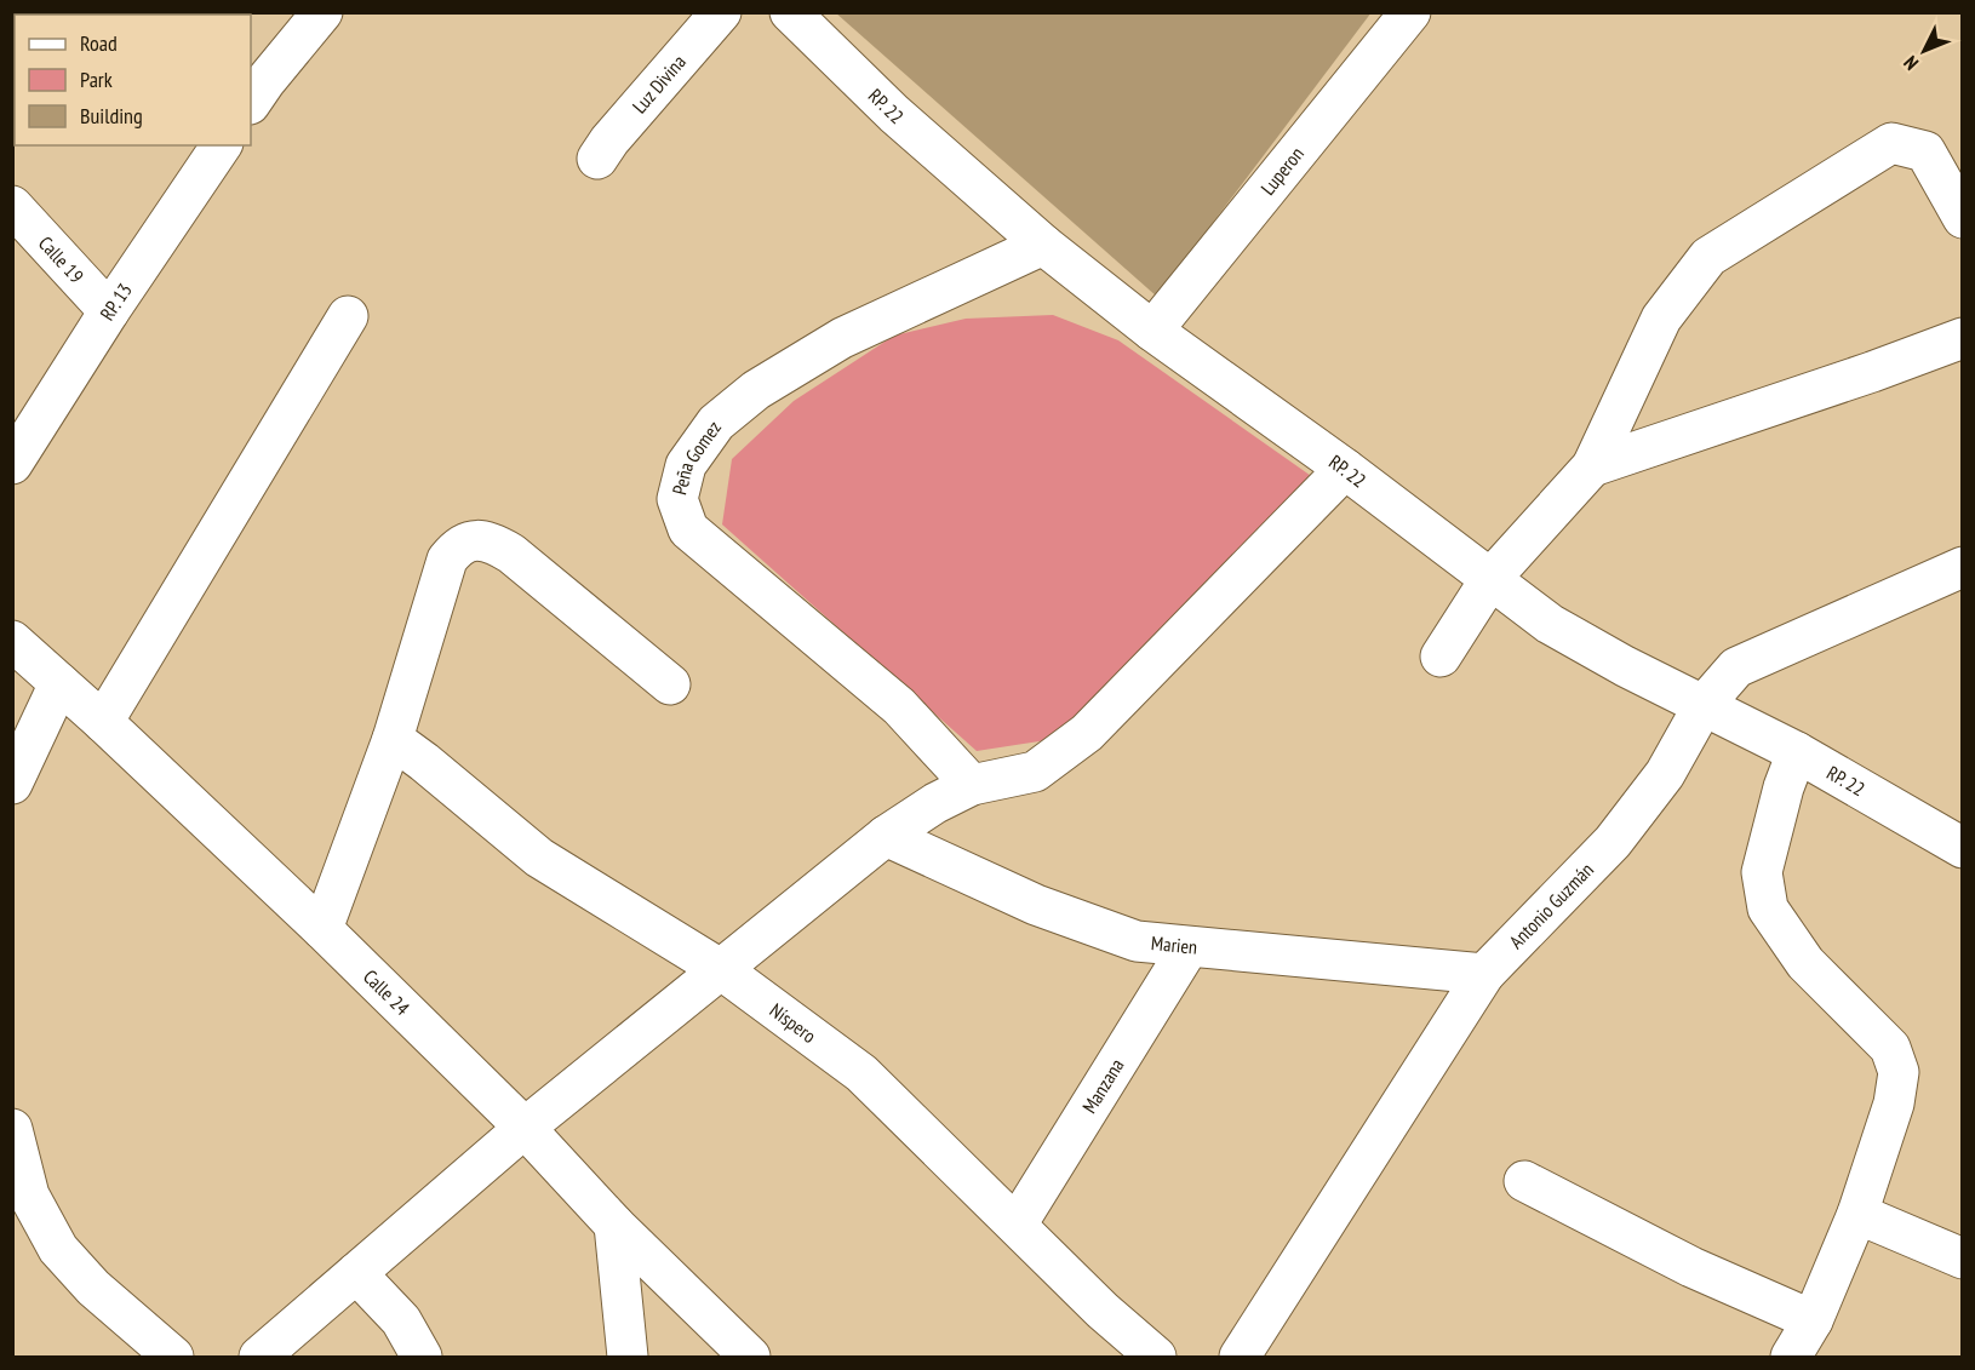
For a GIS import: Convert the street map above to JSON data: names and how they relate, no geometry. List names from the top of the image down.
{
  "streets": {
    "street": [
      "Luz Divina",
      "RP. 22",
      "Luperon",
      "Calle 19",
      "RP. 13",
      "Peña Gomez",
      "Antonio Guzmán",
      "Marien",
      "Calle 24",
      "Níspero",
      "Manzana"
    ]
  },
  "crossings": [
    ["RP. 22", "Luperon"],
    ["RP. 22", "Peña Gomez"],
    ["RP. 22", "Antonio Guzmán"],
    ["Calle 19", "RP. 13"],
    ["Antonio Guzmán", "Marien"],
    ["Marien", "Manzana"],
    ["Níspero", "Manzana"]
  ],
  "legend": ["Road", "Park", "Building"],
  "north": "bottom left"
}
